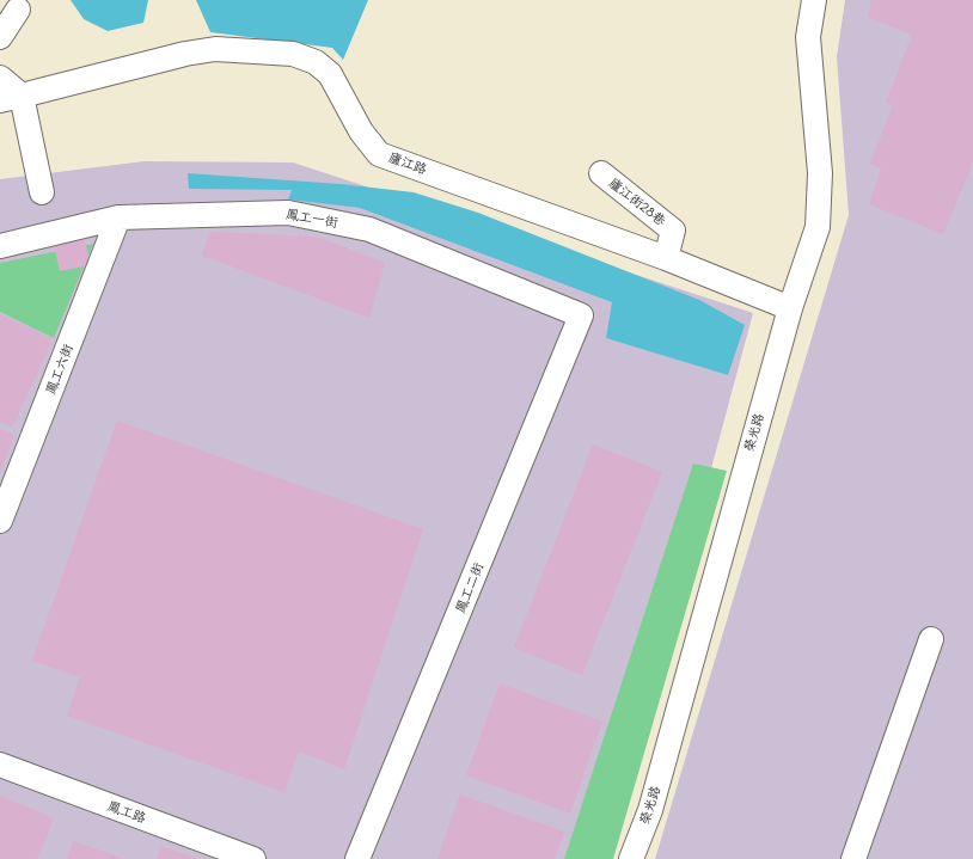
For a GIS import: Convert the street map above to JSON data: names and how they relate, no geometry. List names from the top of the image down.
{
  "streets": {
    "street": [
      "廬江路",
      "廬江街28巷",
      "鳳工一街",
      "鳳工六街",
      "榮光路",
      "鳳工二街",
      "鳳工路"
    ]
  },
  "crossings": [
    ["廬江路", "廬江街28巷"],
    ["廬江路", "榮光路"],
    ["鳳工一街", "鳳工六街"],
    ["鳳工一街", "鳳工二街"]
  ]
}
